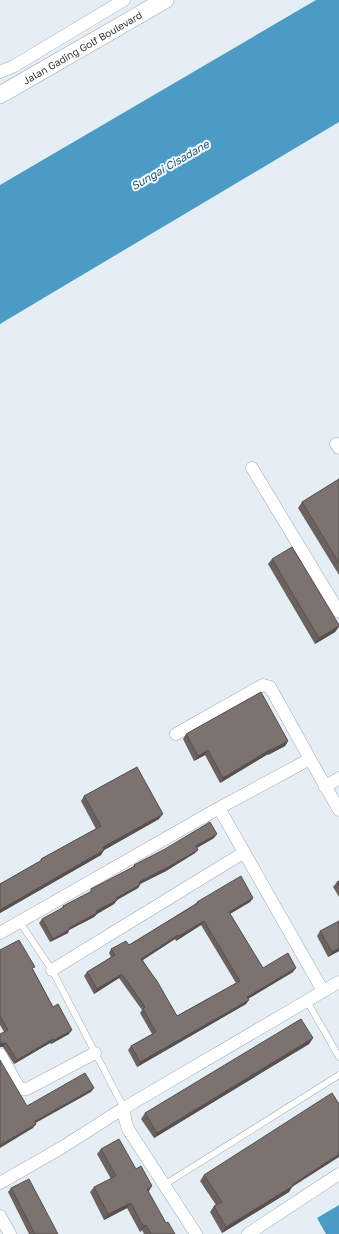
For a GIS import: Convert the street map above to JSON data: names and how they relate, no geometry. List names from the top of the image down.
{
  "streets": {
    "main road": ["Jalan Gading Golf Boulevard"]
  },
  "water": ["Sungai Cisadane"]
}
